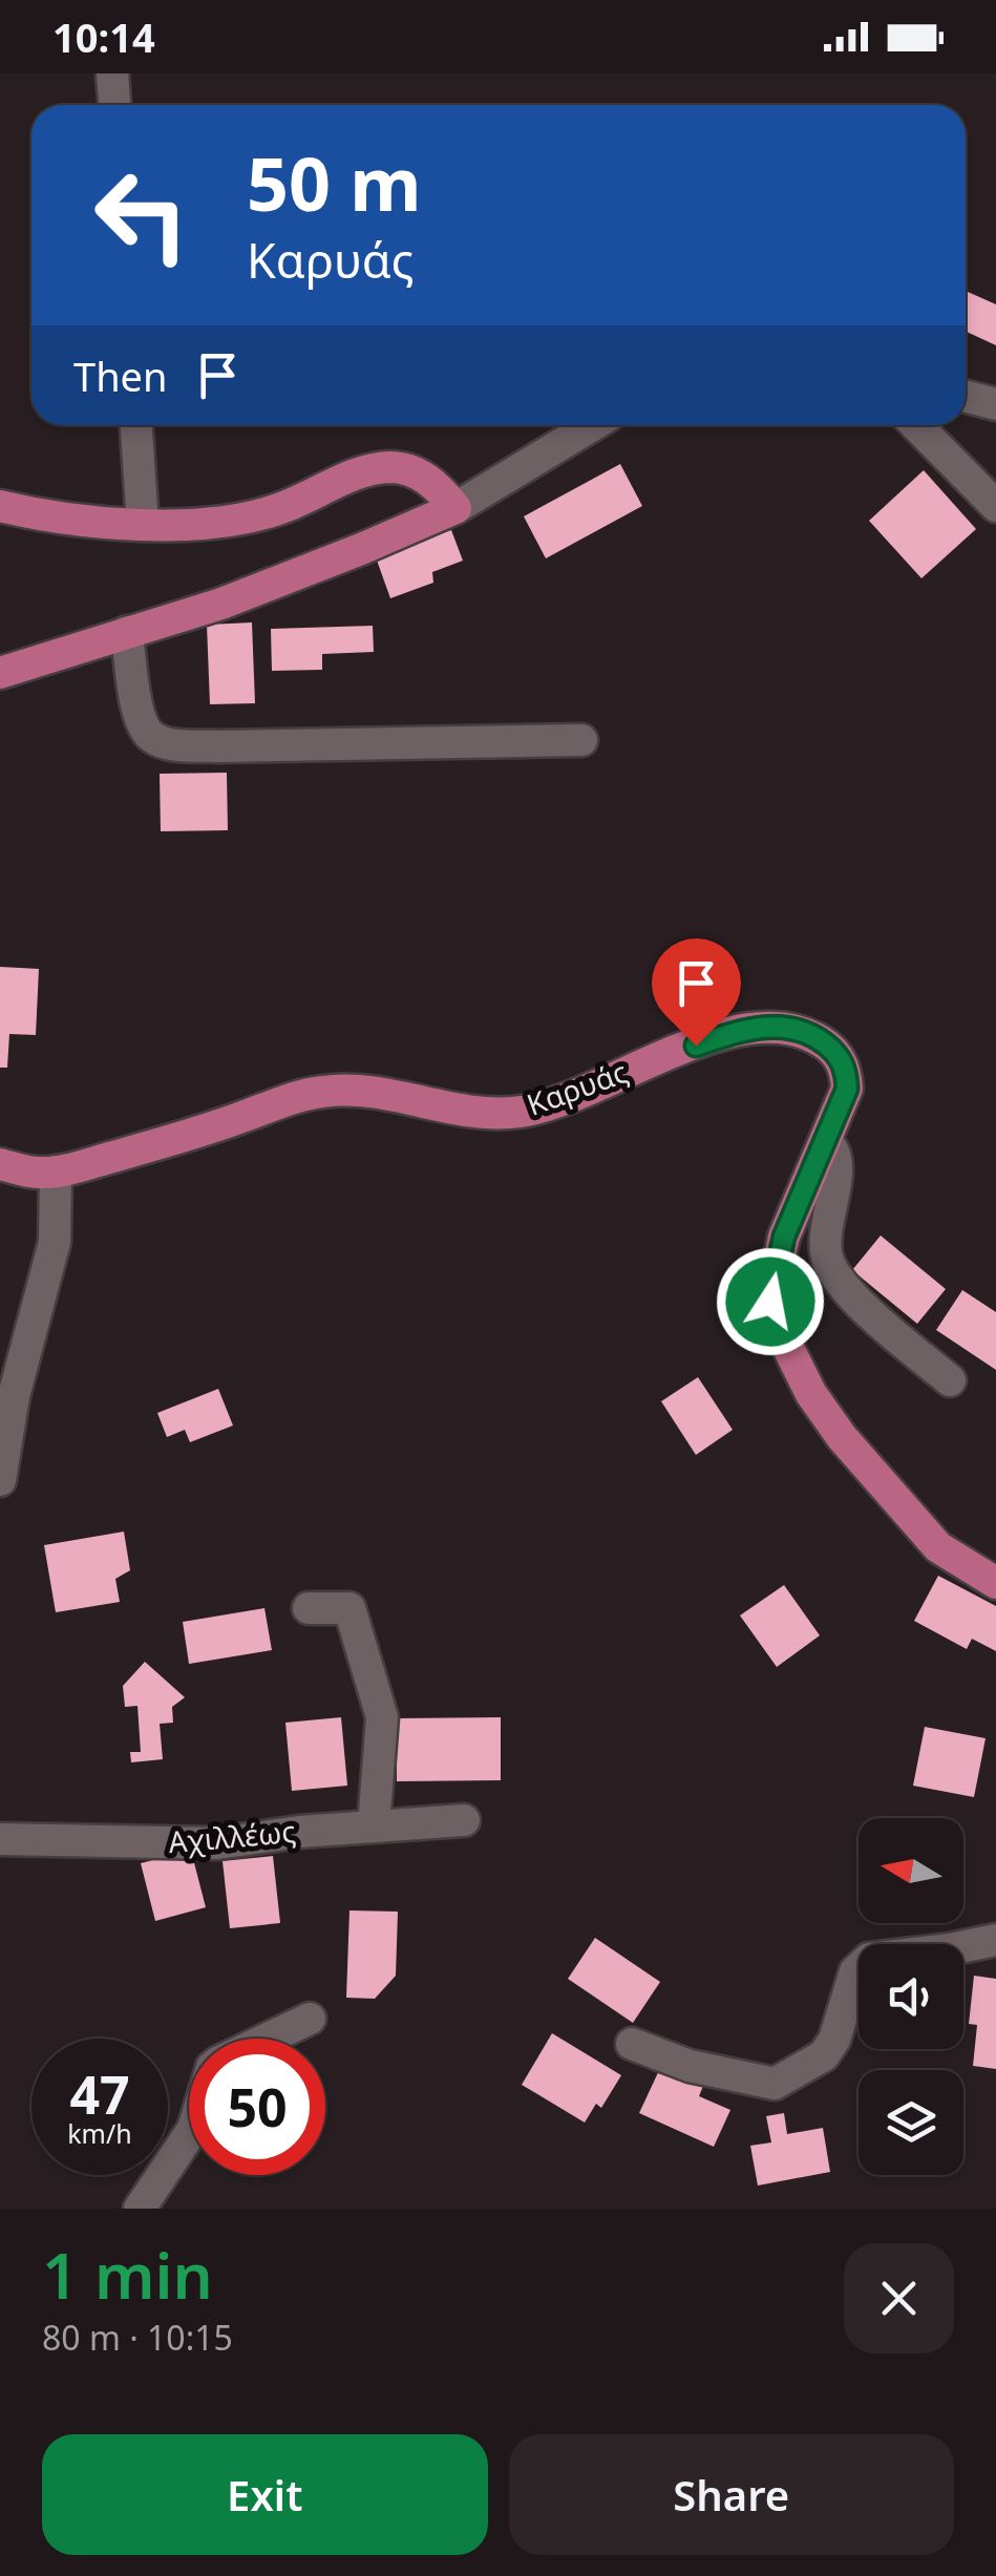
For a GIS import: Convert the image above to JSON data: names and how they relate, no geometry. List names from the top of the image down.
{
  "streets": {
    "main road": ["Καρυάς"],
    "street": ["Αχιλλέως"]
  },
  "north": "left",
  "page": {
    "status": "10:14",
    "turn": ["50 m", "Καρυάς"],
    "then": "Then",
    "speed": "47 km/h",
    "limit": "50",
    "heading": ["1 min", "80 m · 10:15"],
    "buttons": ["Exit", "Share"]
  }
}
